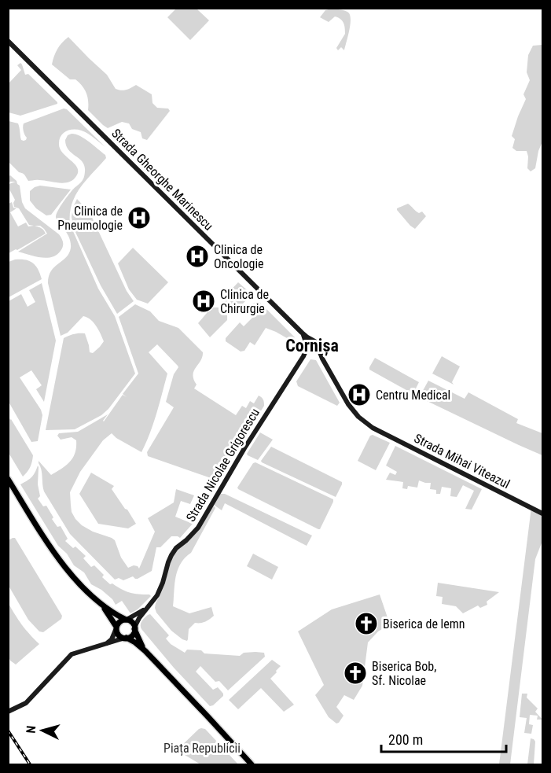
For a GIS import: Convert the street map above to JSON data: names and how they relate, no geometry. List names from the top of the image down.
{
  "streets": {
    "main road": ["Strada Gheorghe Marinescu", "Strada Mihai Viteazul", "Strada Nicolae Grigorescu"]
  },
  "crossings": [
    ["Strada Gheorghe Marinescu", "Strada Nicolae Grigorescu"]
  ],
  "districts": ["Cornișa"],
  "parks": ["Piața Republicii"],
  "places": {
    "hospital": [
      "Clinica de Pneumologie",
      "Clinica de Oncologie",
      "Clinica de Chirurgie",
      "Centru Medical"
    ],
    "church": ["Biserica de lemn", "Biserica Bob, Sf. Nicolae"]
  },
  "scale_bar": "200 m",
  "north": "left"
}
